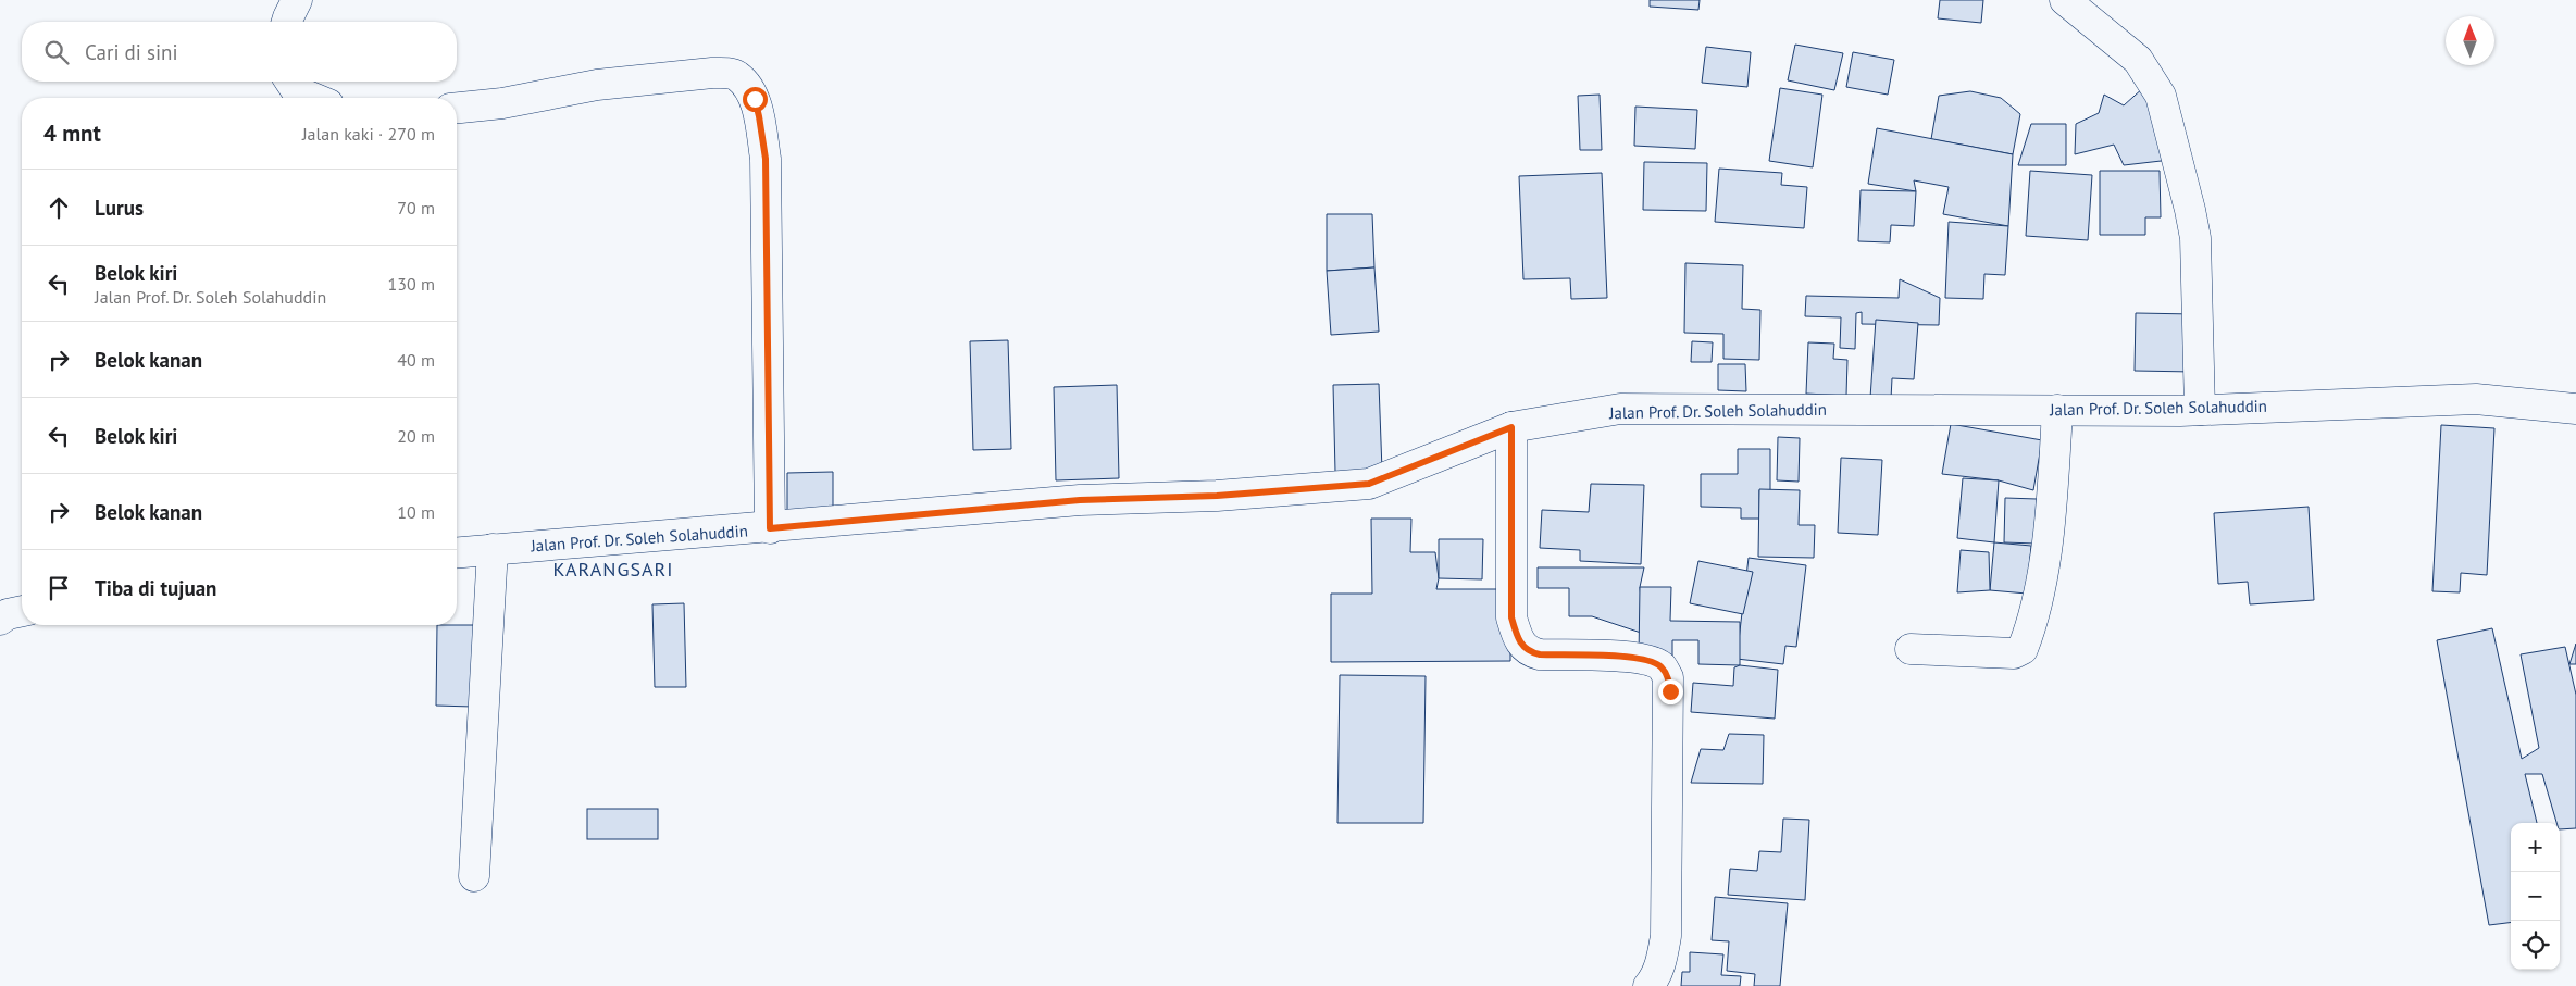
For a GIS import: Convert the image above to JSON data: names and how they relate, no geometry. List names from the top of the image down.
{
  "streets": {
    "street": ["Jalan Prof. Dr. Soleh Solahuddin"]
  },
  "districts": ["KARANGSARI"],
  "north": "top",
  "page": {
    "search": "Cari di sini",
    "heading": ["4 mnt", "Jalan kaki · 270 m"],
    "list": [
      ["Lurus", "70 m"],
      ["Belok kiri", "Jalan Prof. Dr. Soleh Solahuddin", "130 m"],
      ["Belok kanan", "40 m"],
      ["Belok kiri", "20 m"],
      ["Belok kanan", "10 m"],
      "Tiba di tujuan"
    ],
    "map_buttons": ["+", "−"]
  }
}
